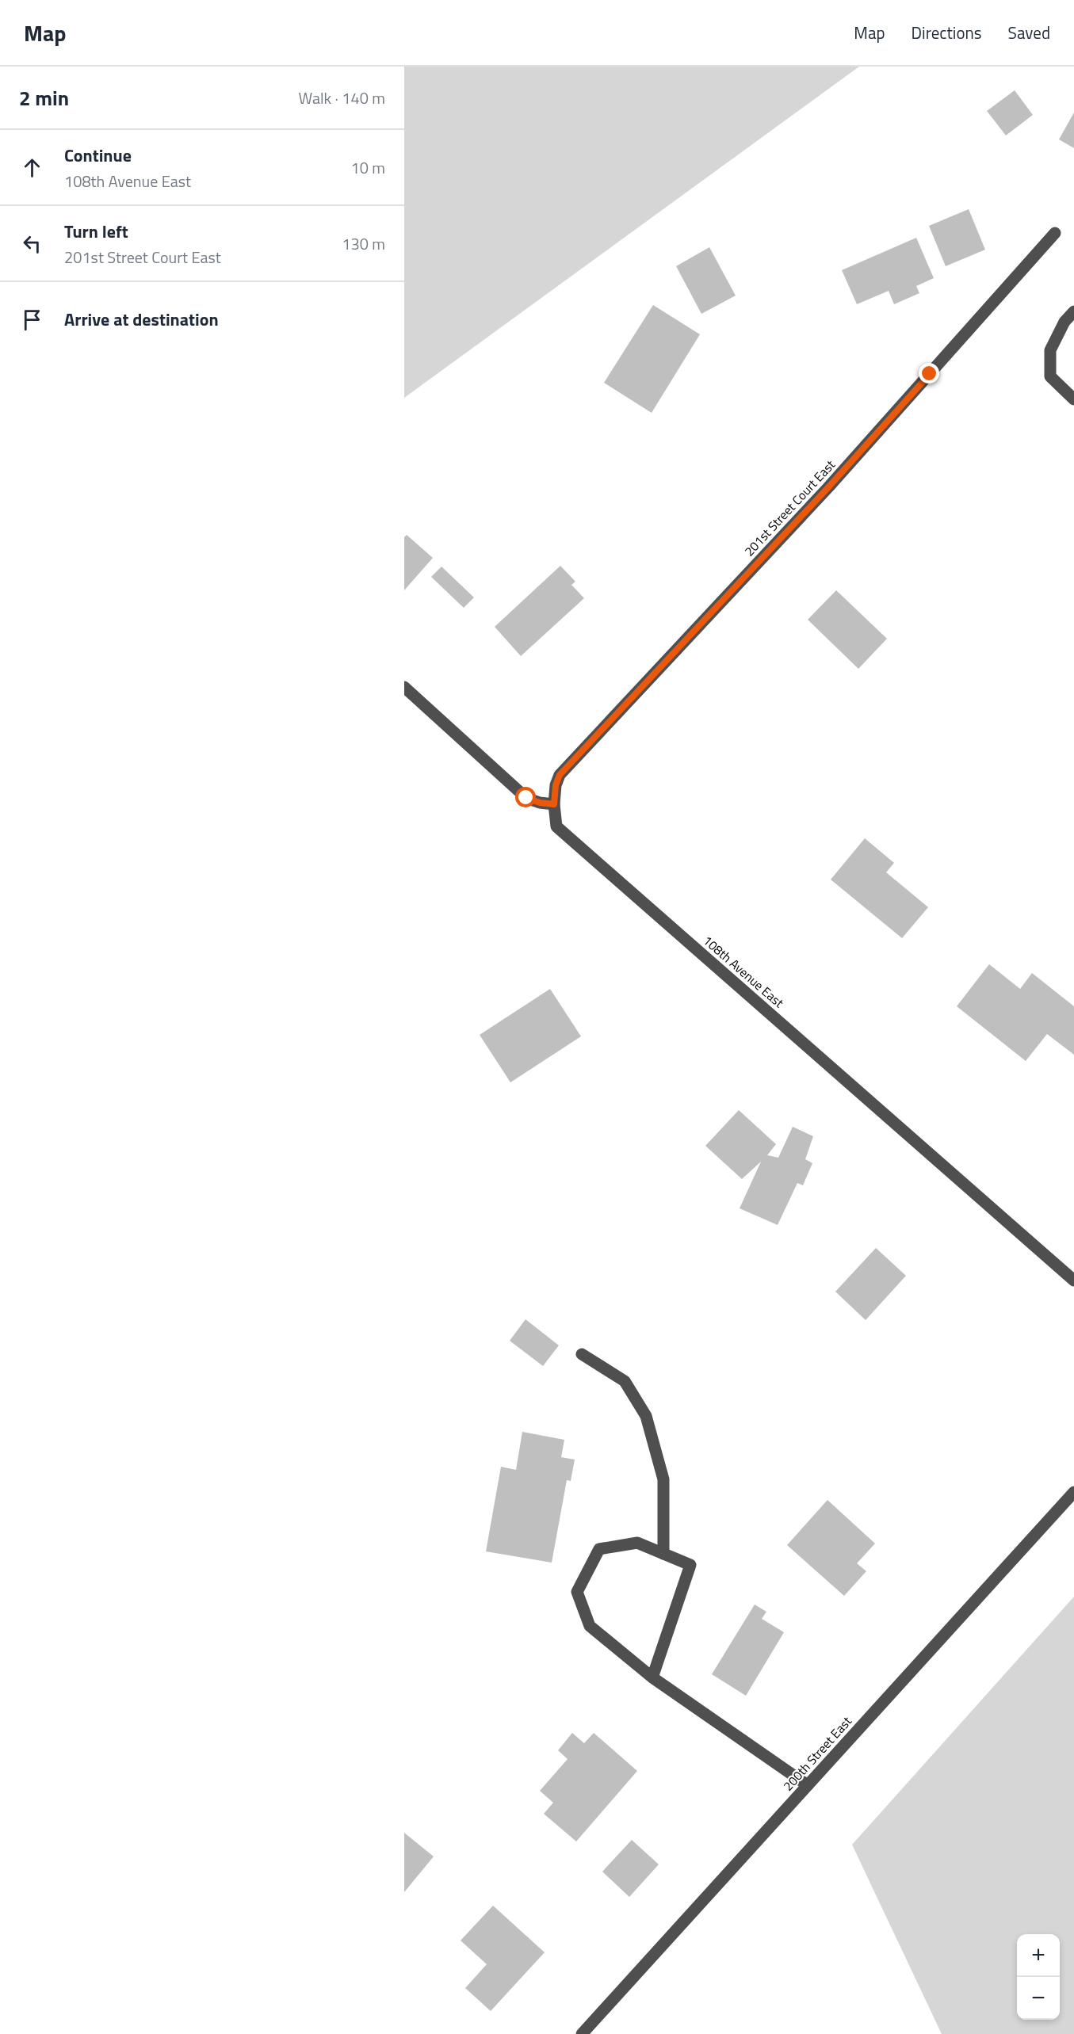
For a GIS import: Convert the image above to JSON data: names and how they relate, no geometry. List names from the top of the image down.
{
  "streets": {
    "street": ["201st Street Court East", "108th Avenue East", "200th Street East"]
  },
  "crossings": [
    ["201st Street Court East", "108th Avenue East"]
  ],
  "page": {
    "header": "Map",
    "nav": ["Map", "Directions", "Saved"],
    "heading": ["2 min", "Walk · 140 m"],
    "list": [
      ["Continue", "108th Avenue East", "10 m"],
      ["Turn left", "201st Street Court East", "130 m"],
      "Arrive at destination"
    ],
    "map_buttons": ["+", "−"]
  }
}
